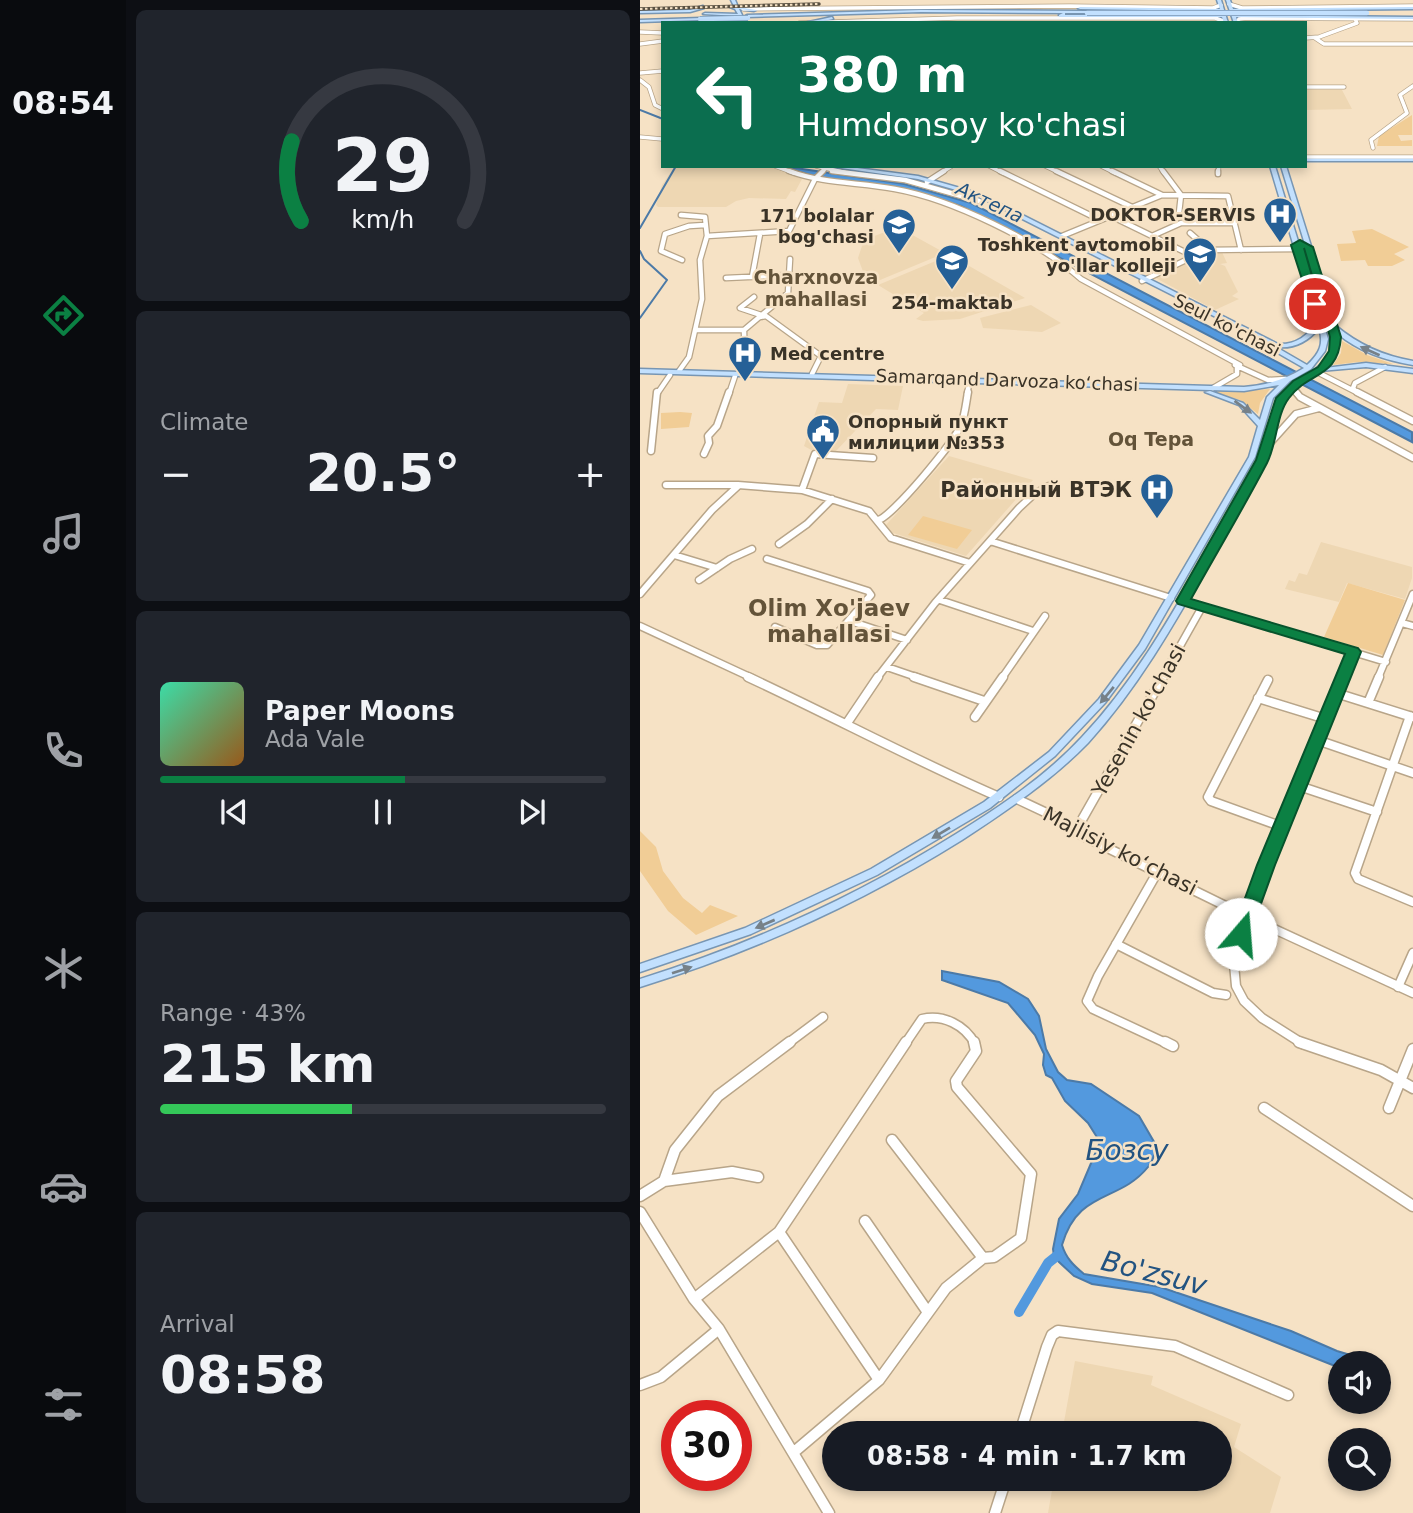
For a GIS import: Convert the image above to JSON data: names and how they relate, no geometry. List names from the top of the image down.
{
  "streets": {
    "main road": ["Seul ko'chasi", "Samarqand Darvoza koʻchasi"],
    "street": ["Yesenin ko'chasi", "Majlisiy koʻchasi"]
  },
  "crossings": [
    ["Yesenin ko'chasi", "Majlisiy koʻchasi"]
  ],
  "districts": ["Charxnovza mahallasi", "Oq Tepa", "Olim Xo'jaev mahallasi"],
  "water": ["Актепа", "Бозсу", "Bo'zsuv"],
  "places": {
    "hospital": ["DOKTOR-SERVIS", "Med centre", "Районный ВТЭК"],
    "school or university": ["171 bolalar bog'chasi", "Toshkent avtomobil yo'llar kolleji", "254-maktab"],
    "public building": ["Опорный пункт милиции №353"]
  },
  "page": {
    "tabs": "08:54",
    "turn": ["380 m", "Humdonsoy ko'chasi"],
    "tile": [
      "Climate",
      ["Range · 43%", "215 km"],
      ["Arrival", "08:58"]
    ],
    "heat": ["−", "20.5°", "+"],
    "song": ["Paper Moons", "Ada Vale"],
    "limit": "30",
    "trip": "08:58 · 4 min · 1.7 km",
    "gauge": ["29", "km/h"]
  }
}
